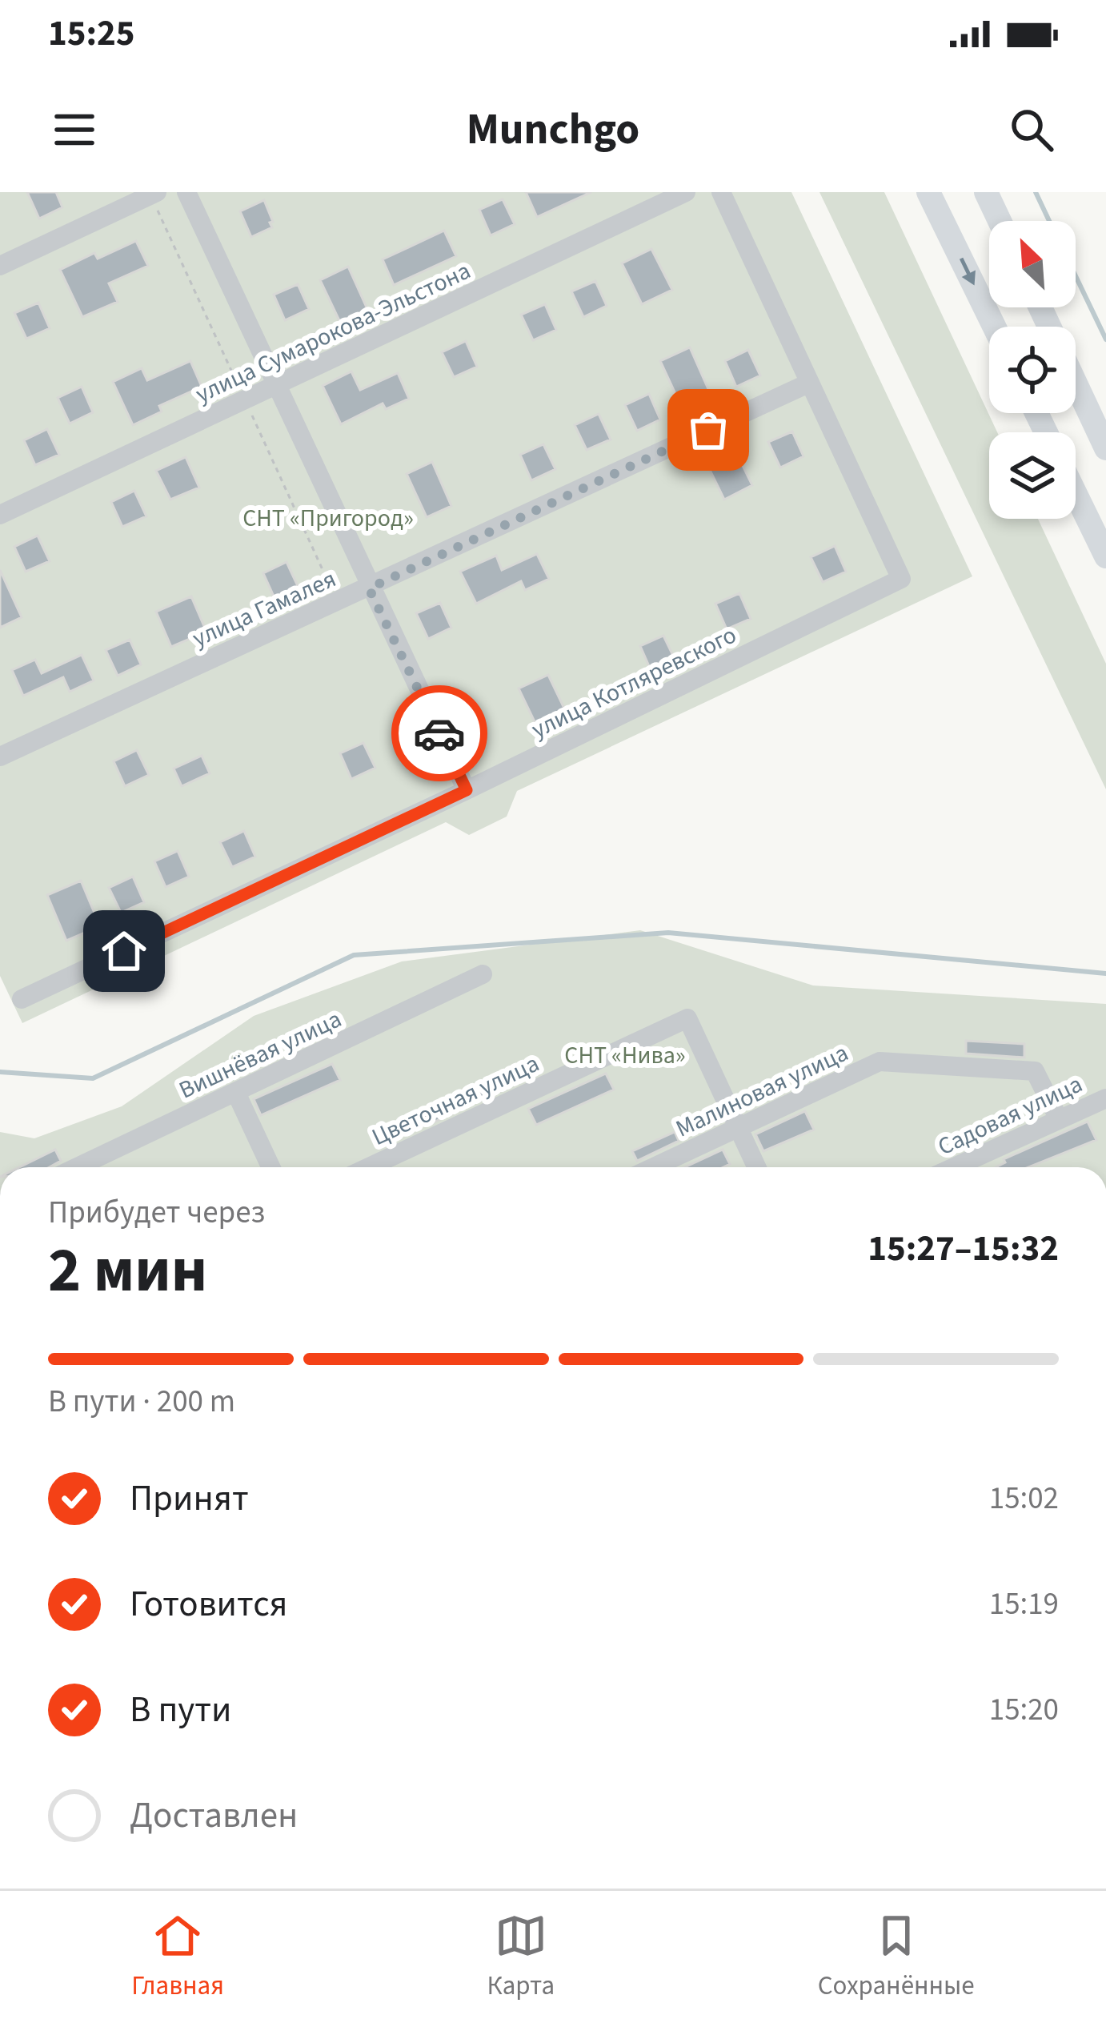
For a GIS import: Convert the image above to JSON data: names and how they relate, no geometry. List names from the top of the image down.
{
  "streets": {
    "street": [
      "улица Сумарокова-Эльстона",
      "улица Гамалея",
      "улица Котляревского",
      "Вишнёвая улица",
      "Малиновая улица",
      "Цветочная улица",
      "Садовая улица"
    ]
  },
  "crossings": [
    ["улица Гамалея", "улица Котляревского"],
    ["Малиновая улица", "Цветочная улица"],
    ["Малиновая улица", "Садовая улица"]
  ],
  "parks": ["СНТ «Пригород»", "СНТ «Нива»"],
  "north": "top left",
  "page": {
    "status": "15:25",
    "header": "Munchgo",
    "heading": ["2 мин", "Прибудет через", "15:27–15:32"],
    "bar": "В пути · 200 m",
    "list": [
      ["Принят", "15:02"],
      ["Готовится", "15:19"],
      ["В пути", "15:20"],
      "Доставлен"
    ],
    "tabs": ["Главная", "Карта", "Сохранённые"]
  }
}
